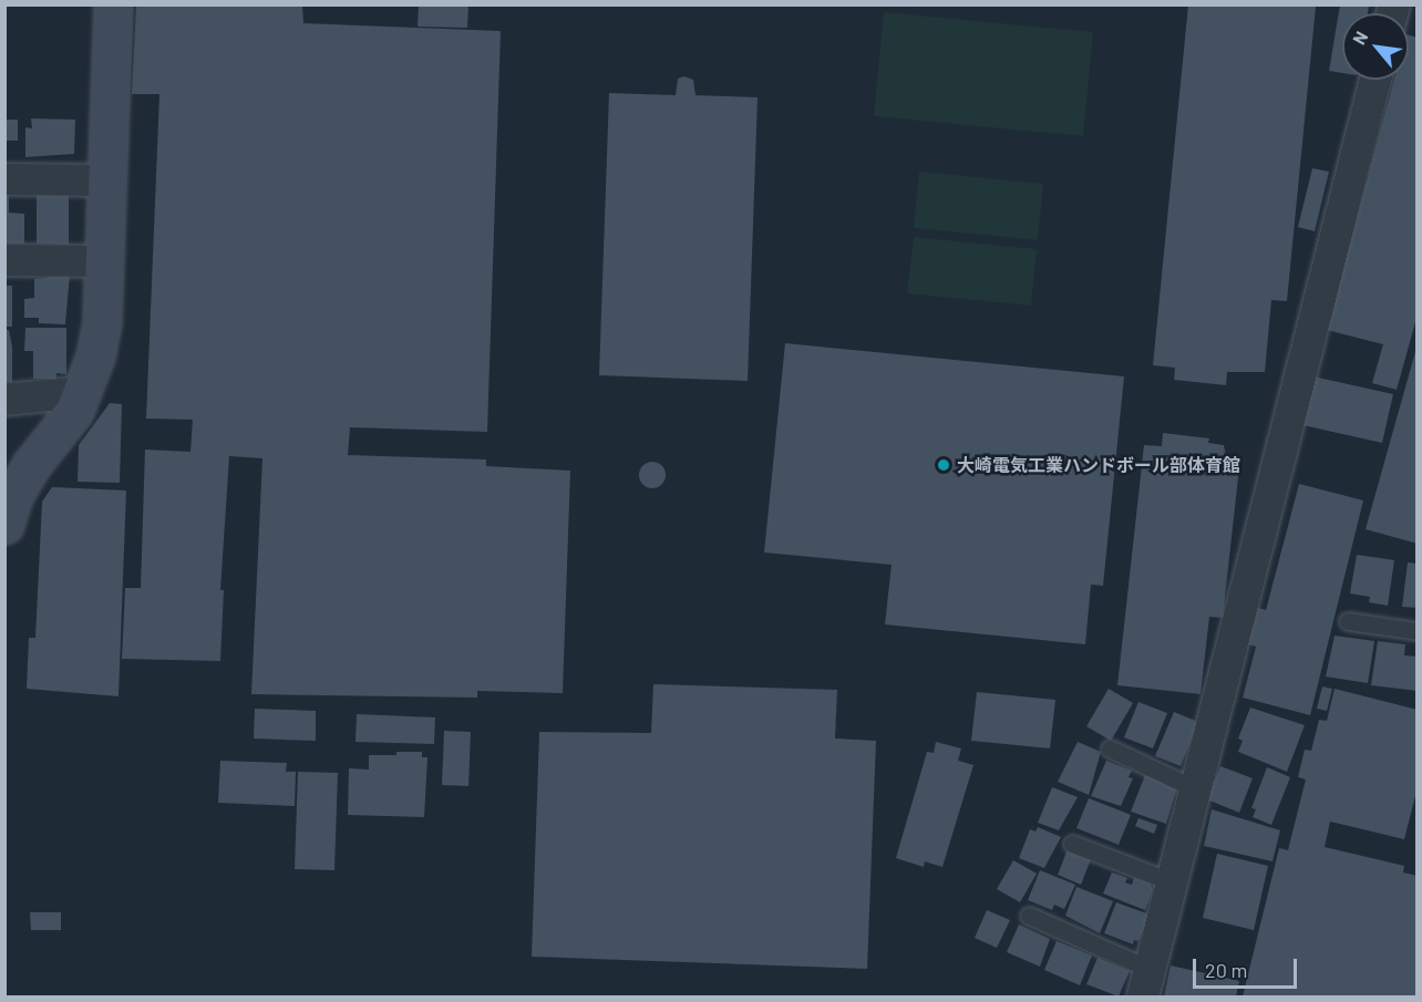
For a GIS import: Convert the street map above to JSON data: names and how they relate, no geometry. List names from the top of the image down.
{
  "places": ["大崎電気工業ハンドボール部体育館"],
  "scale_bar": "20 m",
  "north": "top left"
}
